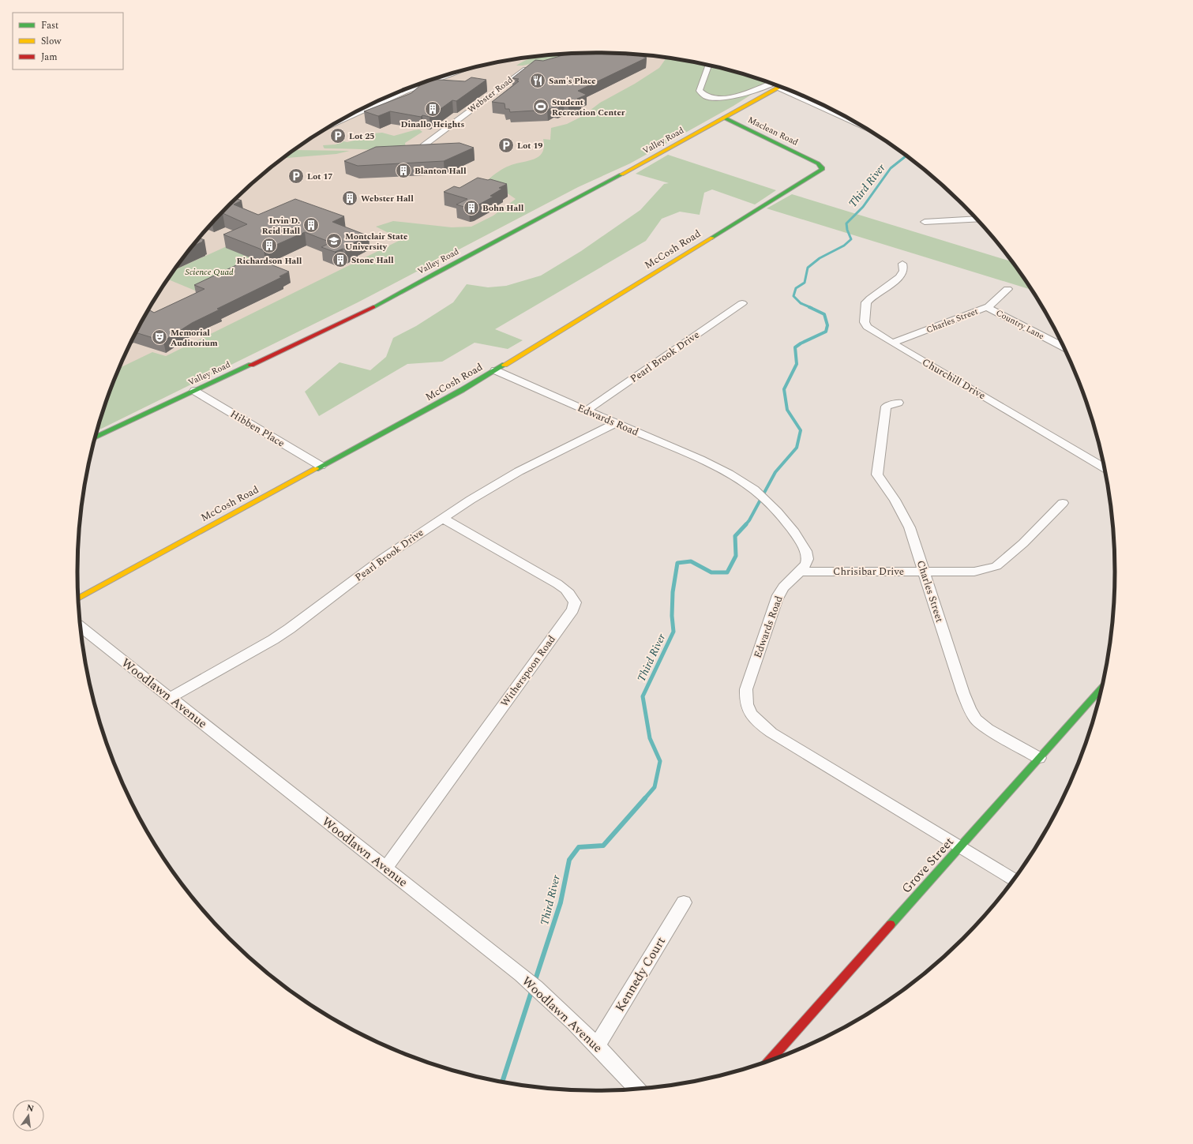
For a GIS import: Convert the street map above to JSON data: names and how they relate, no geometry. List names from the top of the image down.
{
  "streets": {
    "street": [
      "Webster Road",
      "Maclean Road",
      "Valley Road",
      "McCosh Road",
      "Charles Street",
      "Country Lane",
      "Pearl Brook Drive",
      "Churchill Drive",
      "Edwards Road",
      "Hibben Place",
      "Chrisibar Drive",
      "Witherspoon Road",
      "Woodlawn Avenue",
      "Grove Street",
      "Kennedy Court"
    ]
  },
  "crossings": [
    ["Maclean Road", "Valley Road"],
    ["Maclean Road", "McCosh Road"],
    ["Valley Road", "Hibben Place"],
    ["McCosh Road", "Edwards Road"],
    ["McCosh Road", "Hibben Place"],
    ["Charles Street", "Country Lane"],
    ["Charles Street", "Churchill Drive"],
    ["Charles Street", "Chrisibar Drive"],
    ["Charles Street", "Grove Street"],
    ["Pearl Brook Drive", "Edwards Road"],
    ["Pearl Brook Drive", "Witherspoon Road"],
    ["Pearl Brook Drive", "Woodlawn Avenue"],
    ["Edwards Road", "Chrisibar Drive"],
    ["Edwards Road", "Grove Street"],
    ["Witherspoon Road", "Woodlawn Avenue"],
    ["Woodlawn Avenue", "Kennedy Court"]
  ],
  "water": ["Third River"],
  "parks": ["Science Quad"],
  "places": {
    "restaurant": ["Sam's Place"],
    "sports": ["Student Recreation Center"],
    "building": [
      "Dinallo Heights",
      "Blanton Hall",
      "Webster Hall",
      "Bohn Hall",
      "Irvin D. Reid Hall",
      "Richardson Hall",
      "Stone Hall"
    ],
    "parking": ["Lot 25", "Lot 19", "Lot 17"],
    "school or university": ["Montclair State University"],
    "theatre": ["Memorial Auditorium"]
  },
  "legend": ["Fast", "Slow", "Jam"],
  "north": "top"
}
